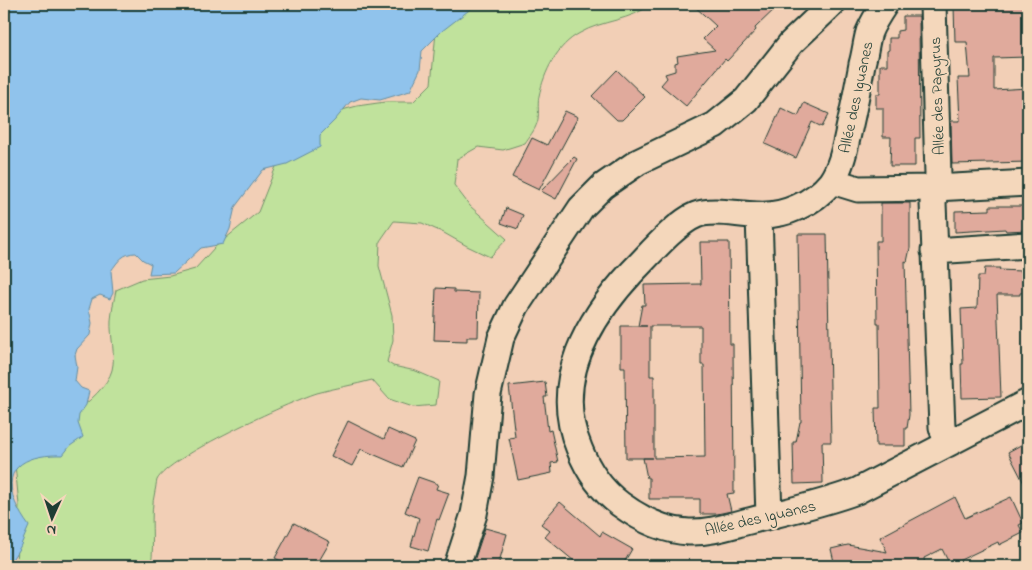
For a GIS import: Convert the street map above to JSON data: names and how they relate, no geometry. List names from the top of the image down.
{
  "streets": {
    "street": ["Allée des Papyrus", "Allée des Iguanes"]
  },
  "crossings": [
    ["Allée des Papyrus", "Allée des Iguanes"]
  ],
  "north": "bottom"
}
